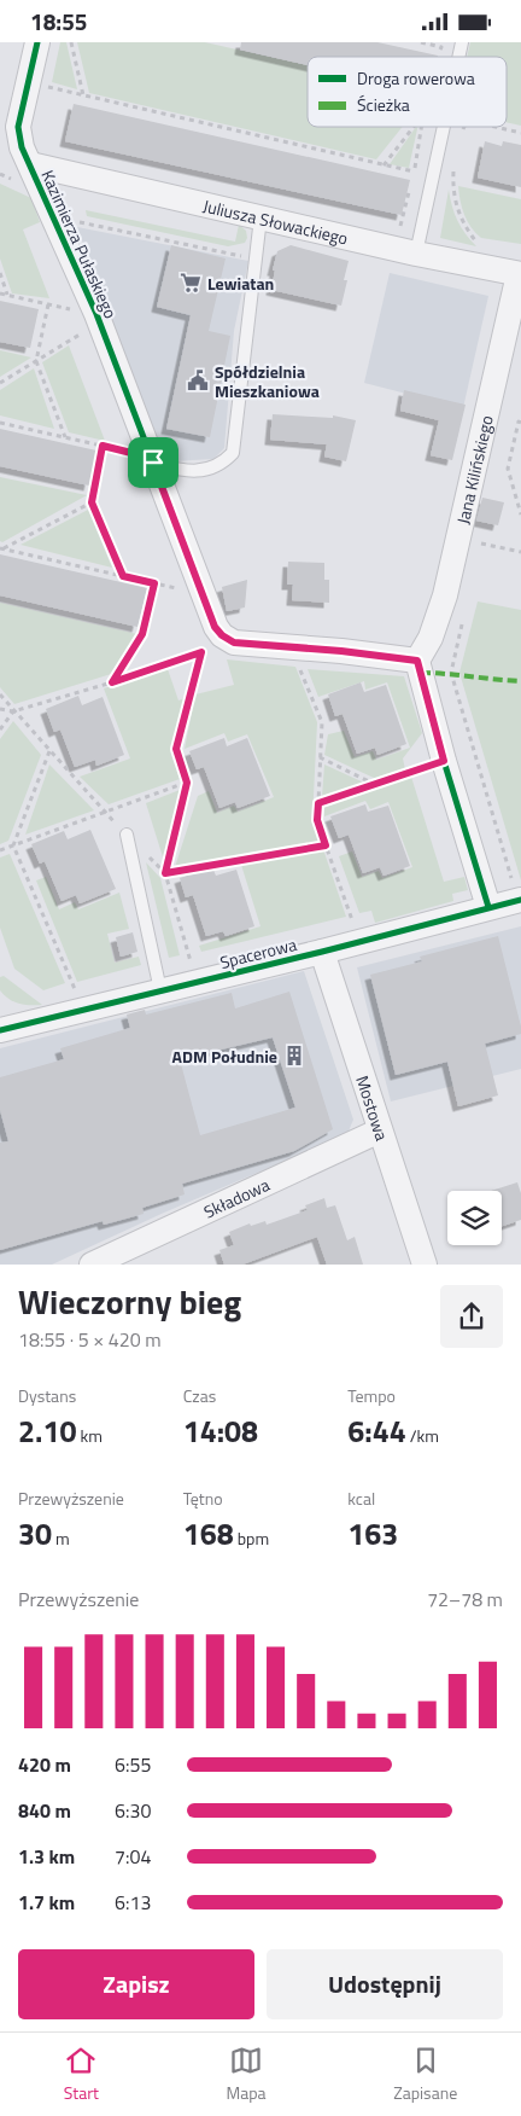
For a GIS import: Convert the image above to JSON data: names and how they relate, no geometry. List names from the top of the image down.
{
  "streets": {
    "street": [
      "Juliusza Słowackiego",
      "Kazimierza Pułaskiego",
      "Jana Kilińskiego",
      "Spacerowa",
      "Mostowa",
      "Składowa"
    ]
  },
  "crossings": [
    ["Juliusza Słowackiego", "Kazimierza Pułaskiego"],
    ["Juliusza Słowackiego", "Jana Kilińskiego"],
    ["Kazimierza Pułaskiego", "Jana Kilińskiego"],
    ["Spacerowa", "Mostowa"],
    ["Mostowa", "Składowa"]
  ],
  "places": {
    "supermarket": ["Lewiatan"],
    "public building": ["Spółdzielnia Mieszkaniowa"],
    "building": ["ADM Południe"]
  },
  "legend": ["Droga rowerowa", "Ścieżka"],
  "page": {
    "status": "18:55",
    "heading": ["Wieczorny bieg", "18:55 · 5 × 420 m"],
    "stats": [
      ["Dystans", "2.10 km"],
      ["Czas", "14:08"],
      ["Tempo", "6:44 /km"],
      ["Przewyższenie", "30 m"],
      ["Tętno", "168 bpm"],
      ["kcal", "163"]
    ],
    "chart": ["Przewyższenie", "72–78 m"],
    "list": [
      {
        "name": "420 m",
        "note": "6:55"
      },
      {
        "name": "840 m",
        "note": "6:30"
      },
      {
        "name": "1.3 km",
        "note": "7:04"
      },
      {
        "name": "1.7 km",
        "note": "6:13"
      }
    ],
    "buttons": ["Zapisz", "Udostępnij"],
    "tabs": ["Start", "Mapa", "Zapisane"]
  }
}
